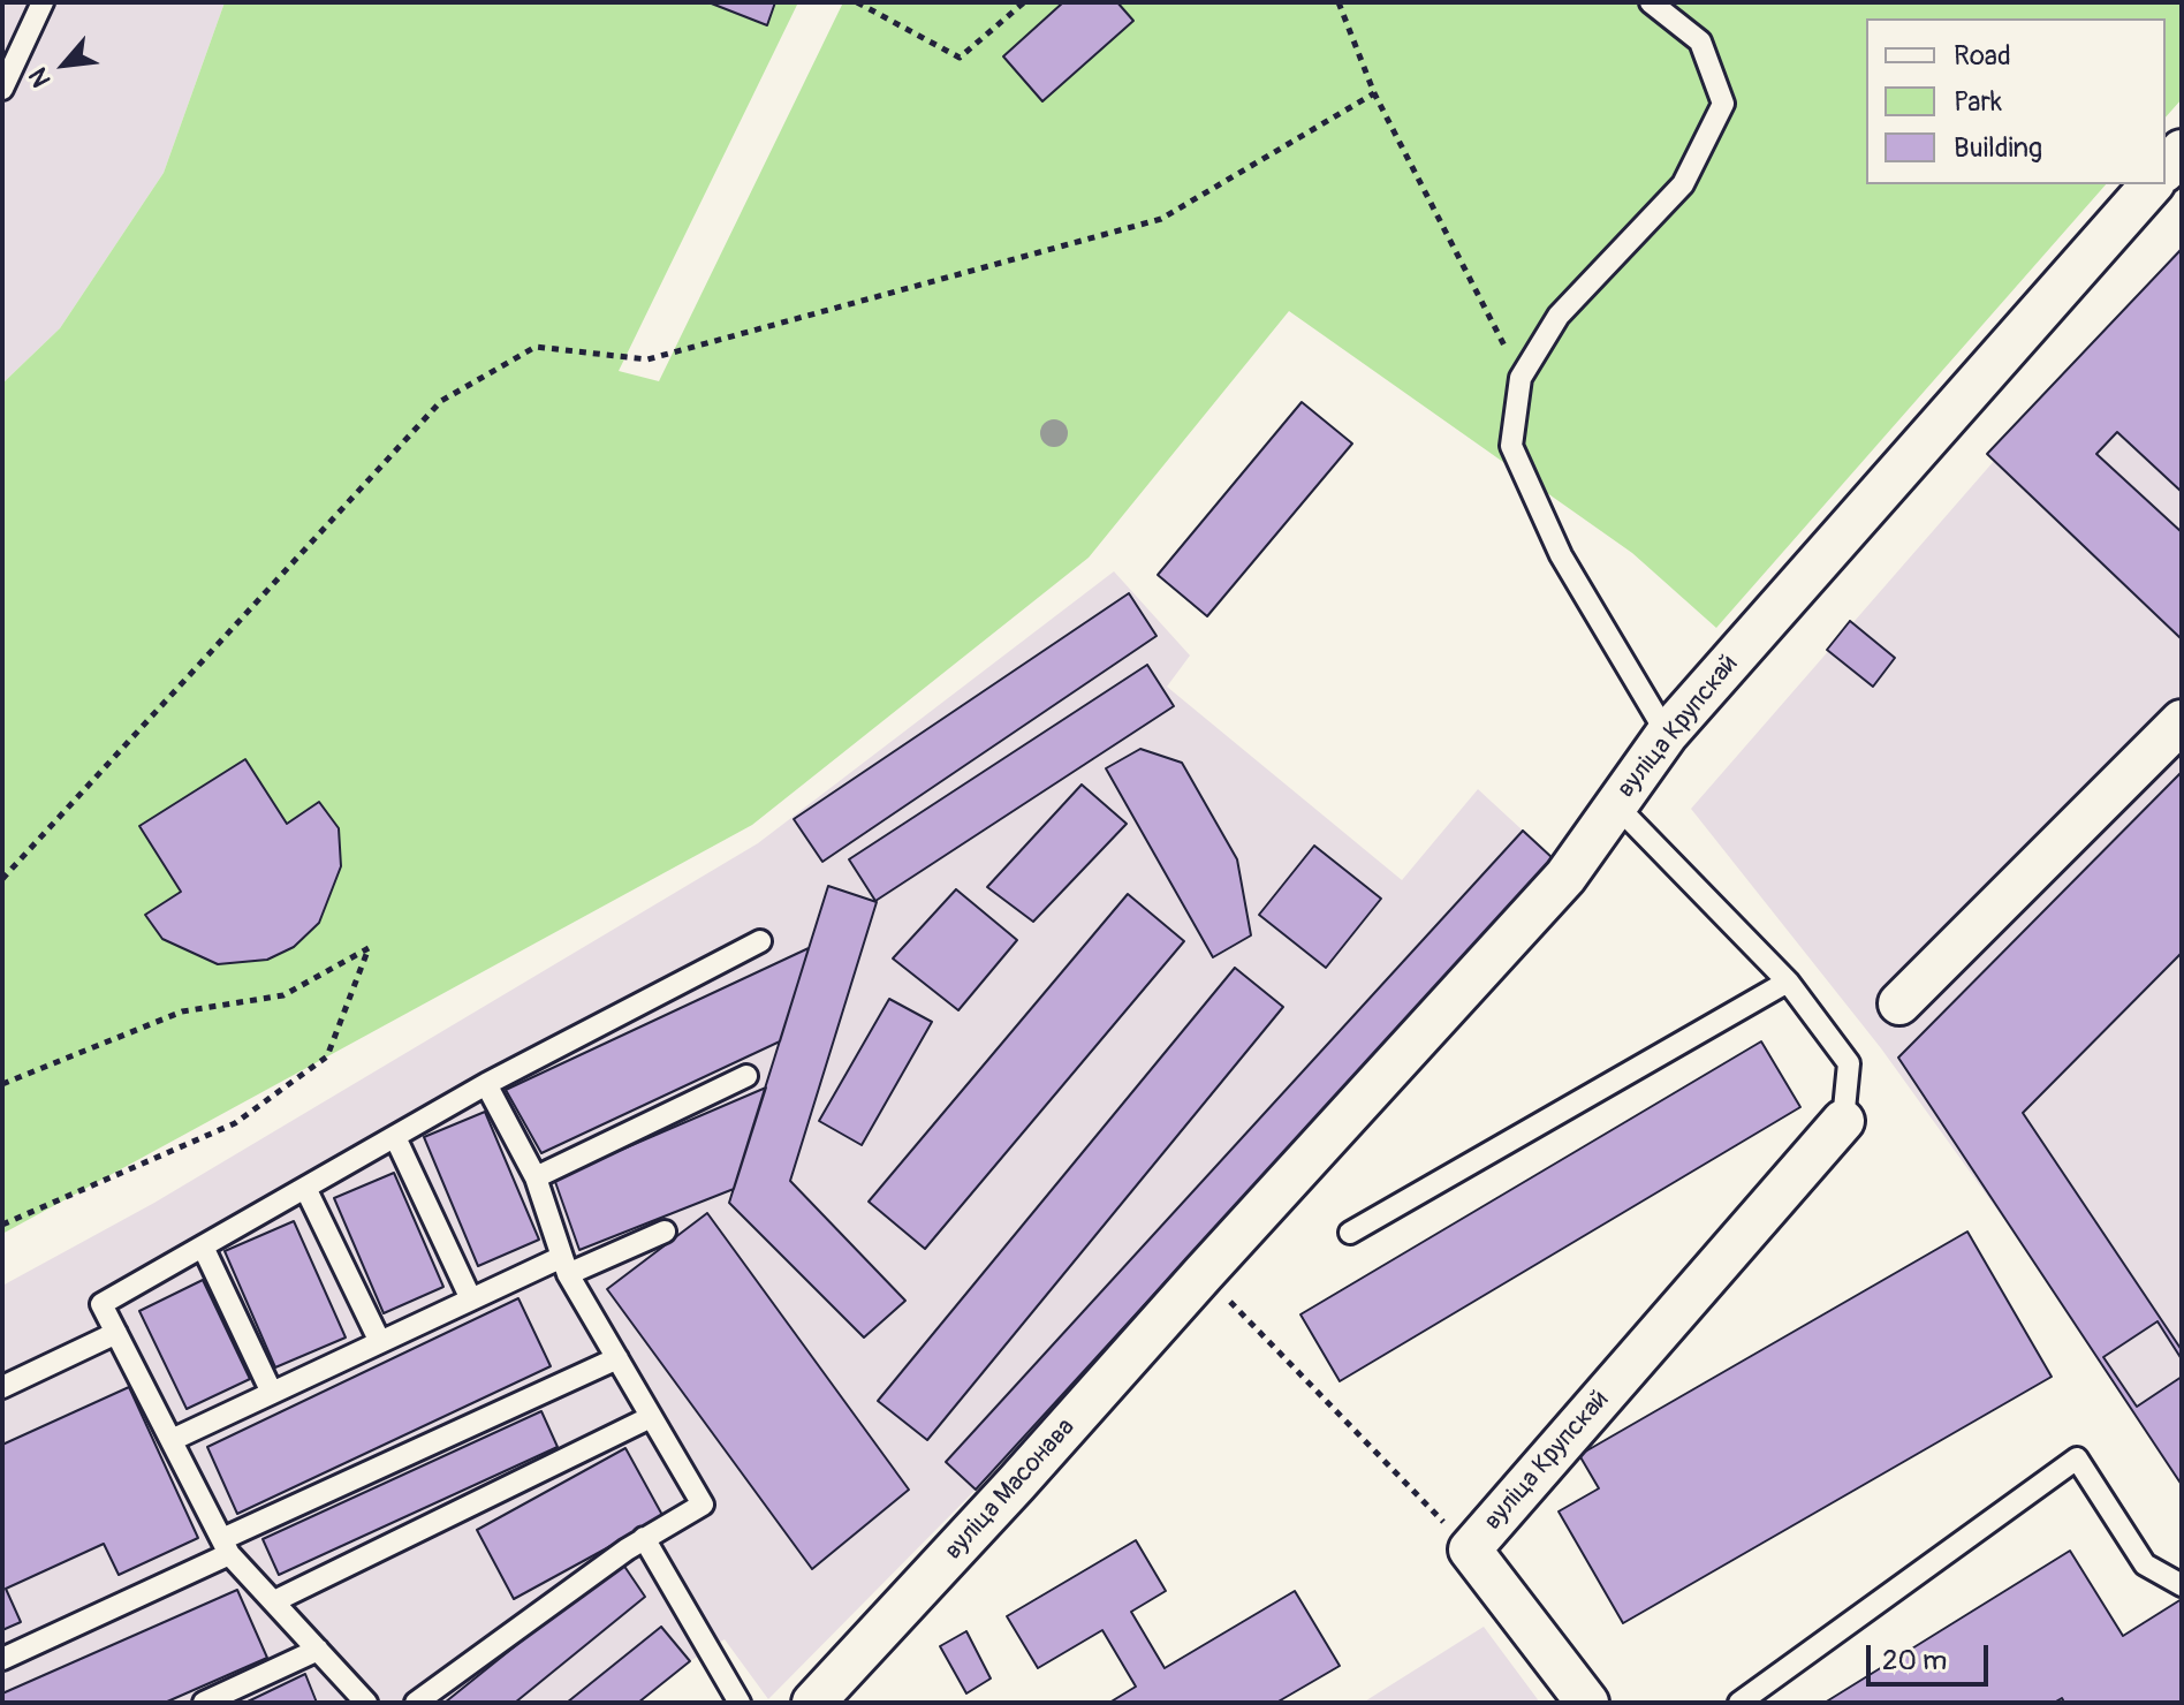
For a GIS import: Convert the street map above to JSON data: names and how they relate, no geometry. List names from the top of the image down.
{
  "streets": {
    "street": ["вуліца Крупскай", "вуліца Масонава"]
  },
  "crossings": [
    ["вуліца Крупскай", "вуліца Масонава"]
  ],
  "legend": ["Road", "Park", "Building"],
  "scale_bar": "20 m",
  "north": "bottom left"
}
